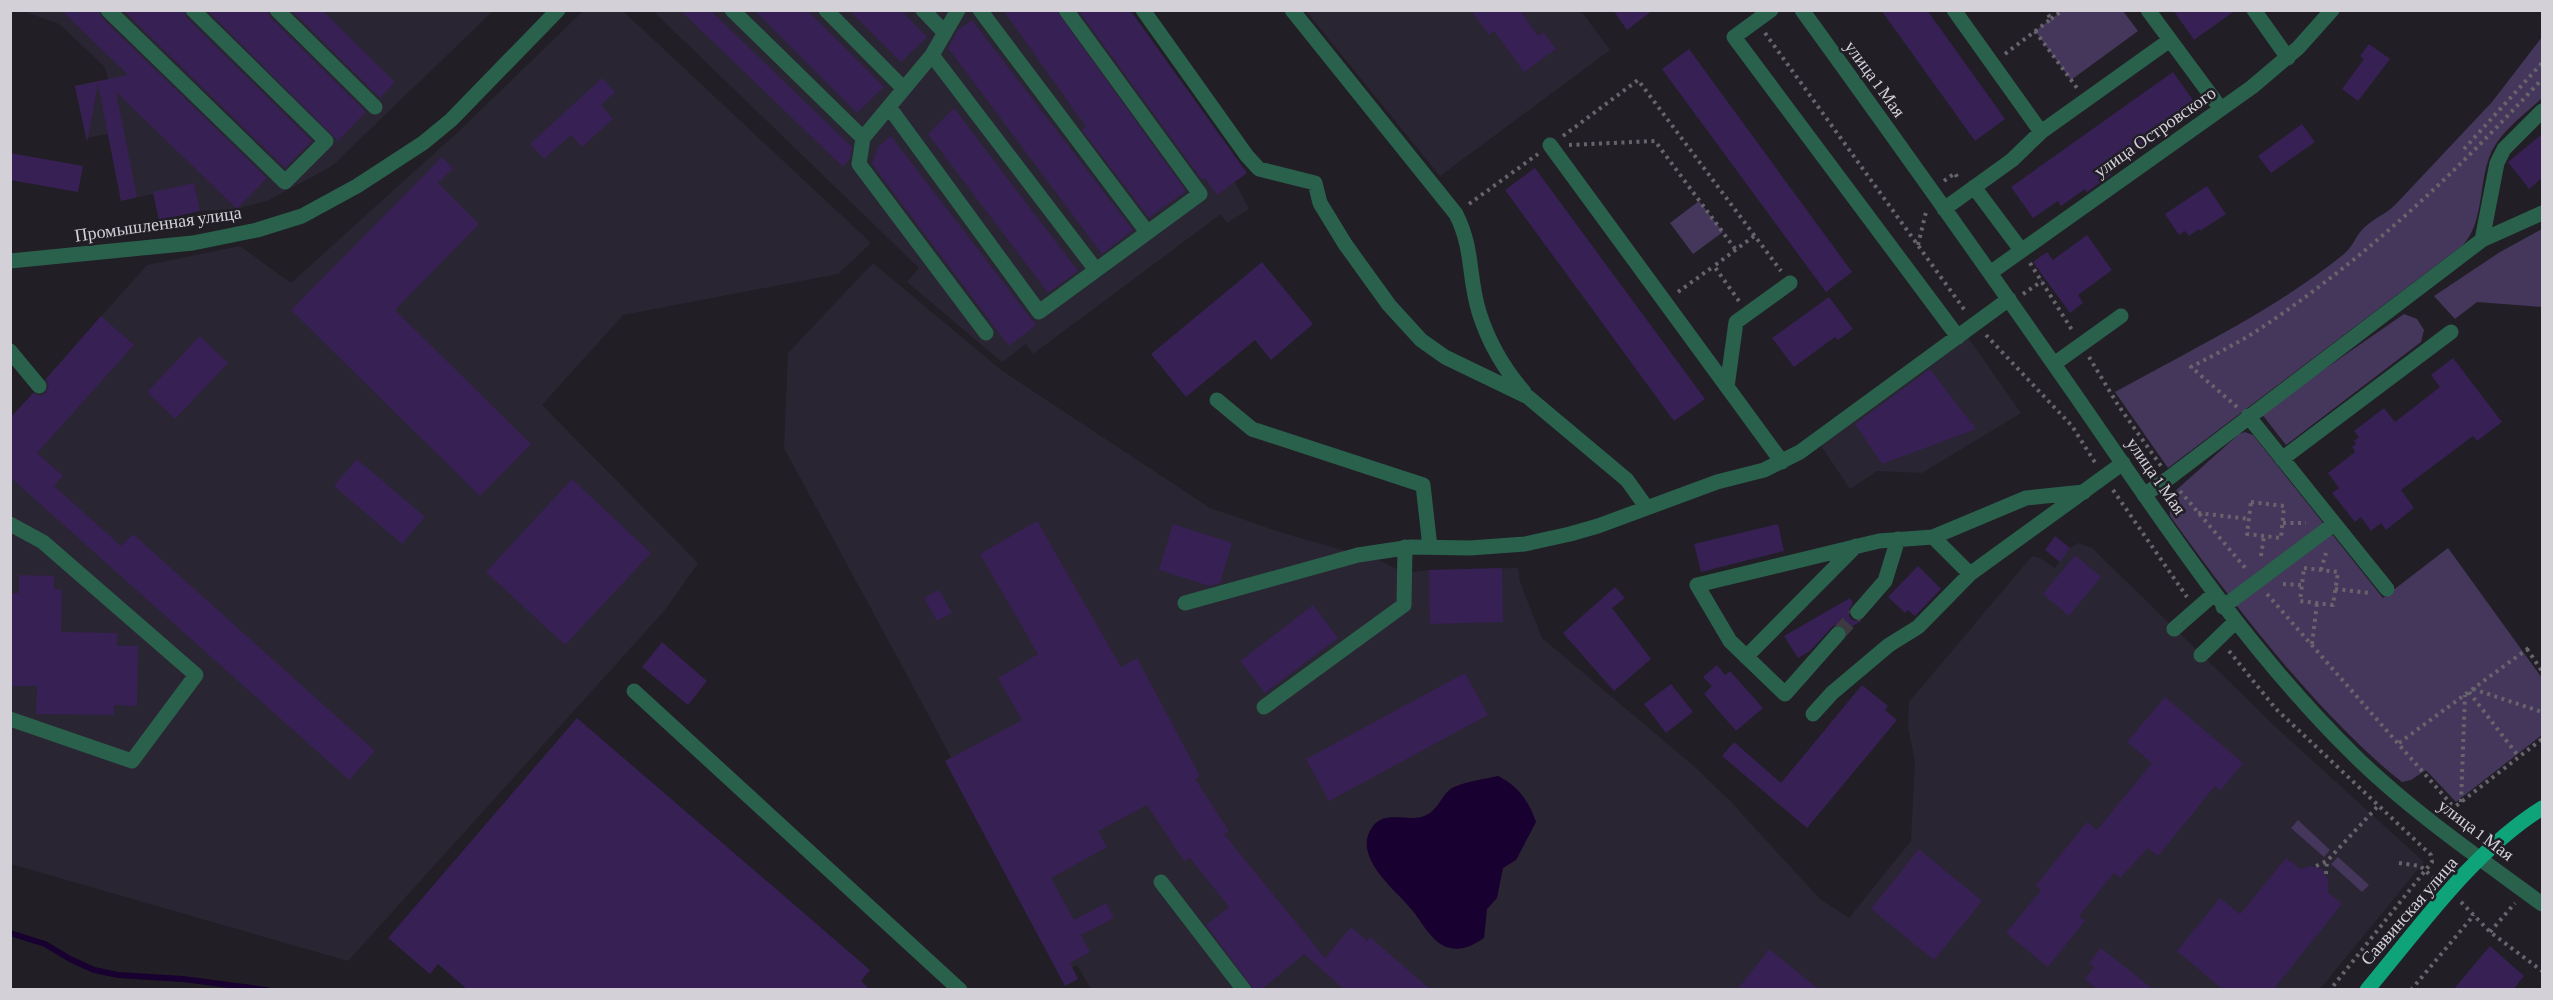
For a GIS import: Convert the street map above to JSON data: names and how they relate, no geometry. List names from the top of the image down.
{
  "streets": {
    "main road": ["Саввинская улица"],
    "street": ["улица 1 Мая", "улица Островского", "Промышленная улица"]
  },
  "crossings": [
    ["улица 1 Мая", "улица Островского"],
    ["улица 1 Мая", "Саввинская улица"]
  ]
}
